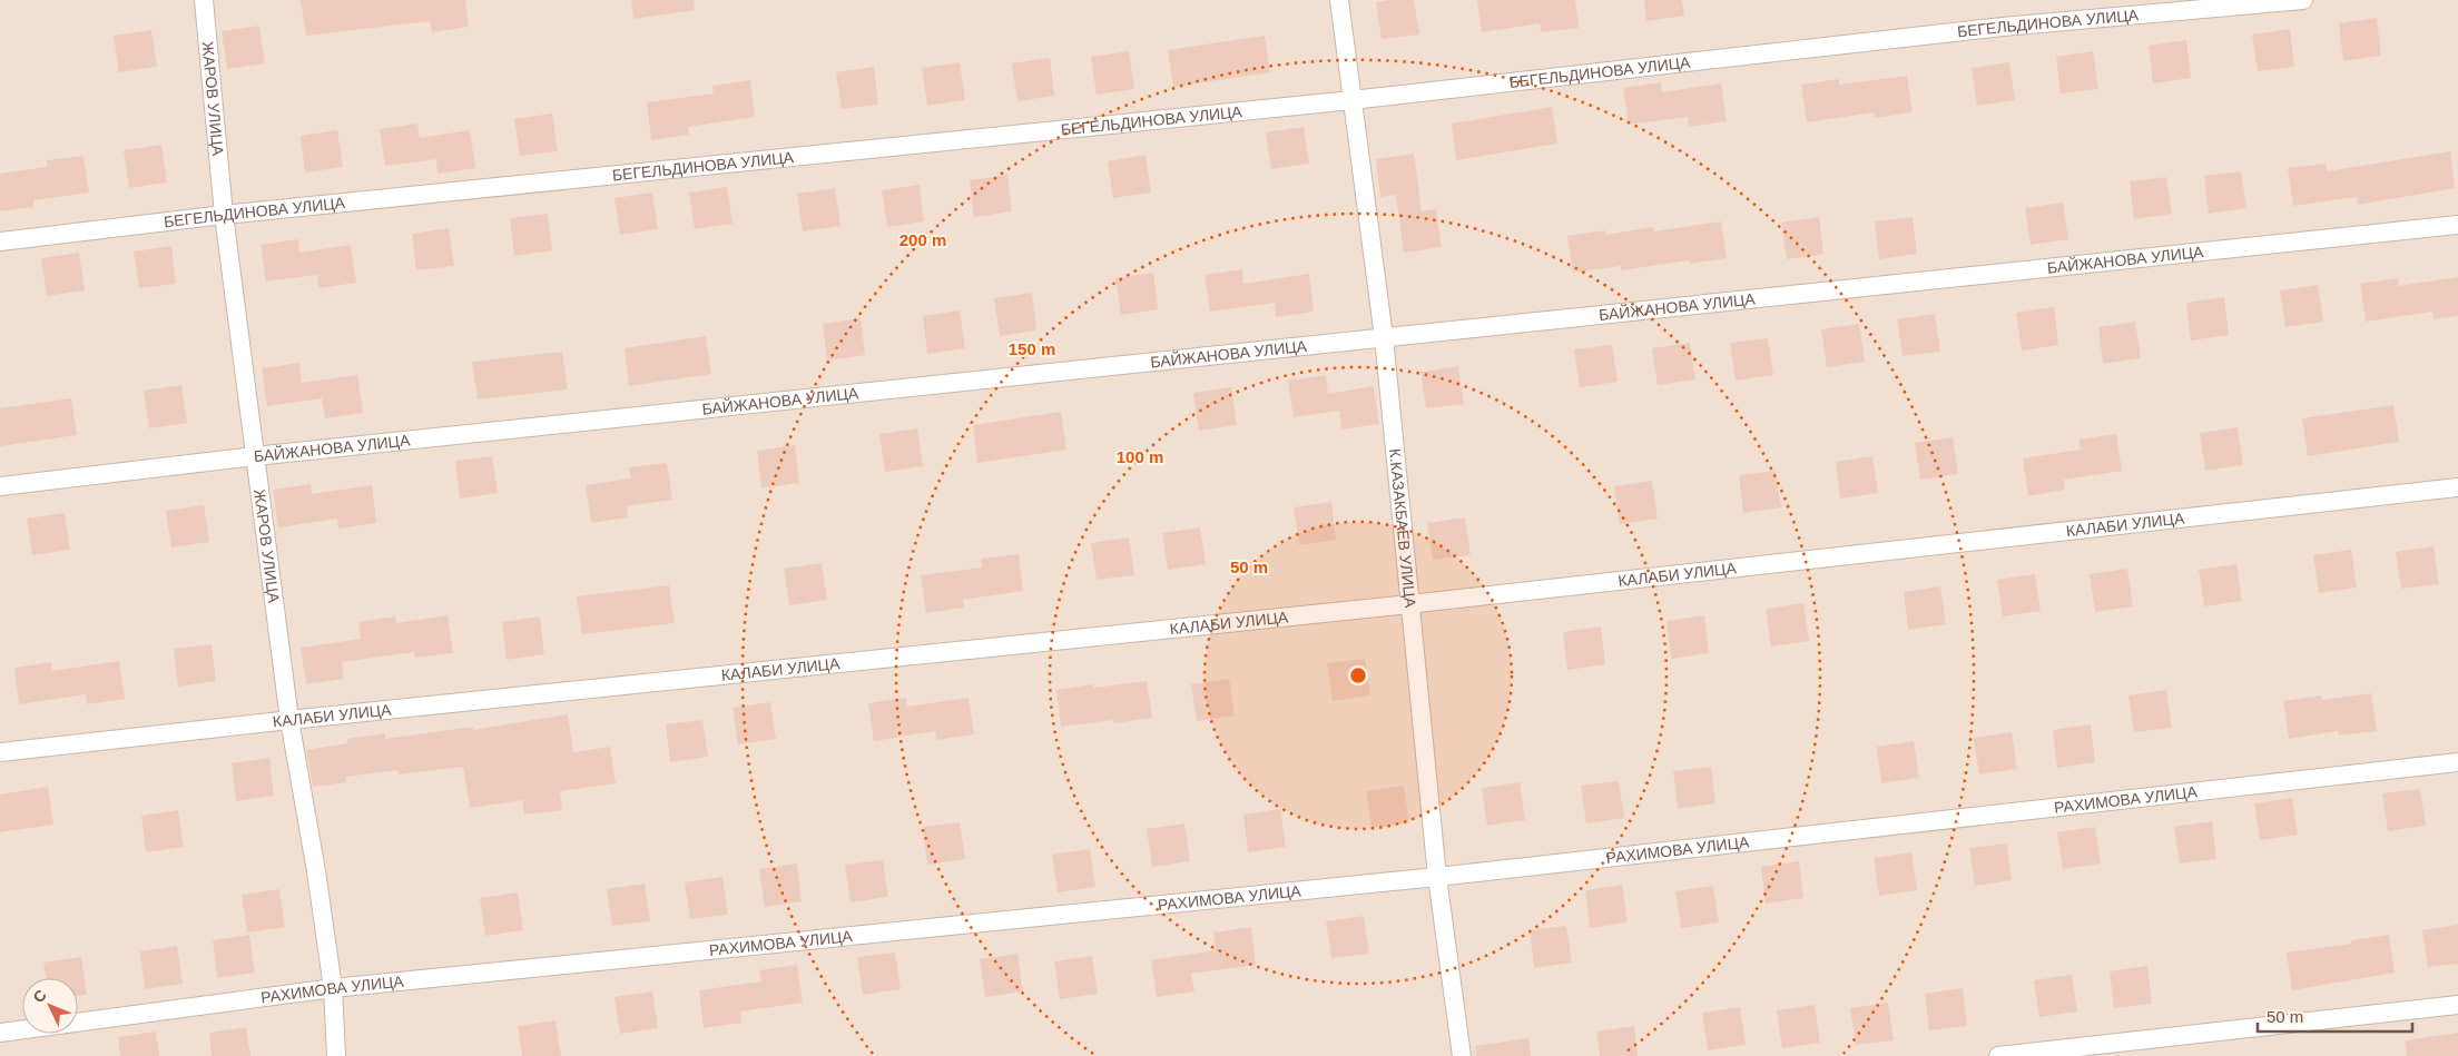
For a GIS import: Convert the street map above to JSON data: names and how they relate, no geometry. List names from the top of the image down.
{
  "streets": {
    "street": [
      "БЕГЕЛЬДИНОВА УЛИЦА",
      "ЖАРОВ УЛИЦА",
      "БАЙЖАНОВА УЛИЦА",
      "КАЛАБИ УЛИЦА",
      "К.КАЗАКБАЕВ УЛИЦА",
      "РАХИМОВА УЛИЦА"
    ]
  },
  "crossings": [
    ["БЕГЕЛЬДИНОВА УЛИЦА", "ЖАРОВ УЛИЦА"],
    ["БЕГЕЛЬДИНОВА УЛИЦА", "К.КАЗАКБАЕВ УЛИЦА"],
    ["ЖАРОВ УЛИЦА", "БАЙЖАНОВА УЛИЦА"],
    ["ЖАРОВ УЛИЦА", "КАЛАБИ УЛИЦА"],
    ["ЖАРОВ УЛИЦА", "РАХИМОВА УЛИЦА"],
    ["БАЙЖАНОВА УЛИЦА", "К.КАЗАКБАЕВ УЛИЦА"],
    ["КАЛАБИ УЛИЦА", "К.КАЗАКБАЕВ УЛИЦА"],
    ["К.КАЗАКБАЕВ УЛИЦА", "РАХИМОВА УЛИЦА"]
  ],
  "scale_bar": "50 m",
  "north": "top left",
  "rings": [
    "200 m",
    "150 m",
    "100 m",
    "50 m"
  ]
}
